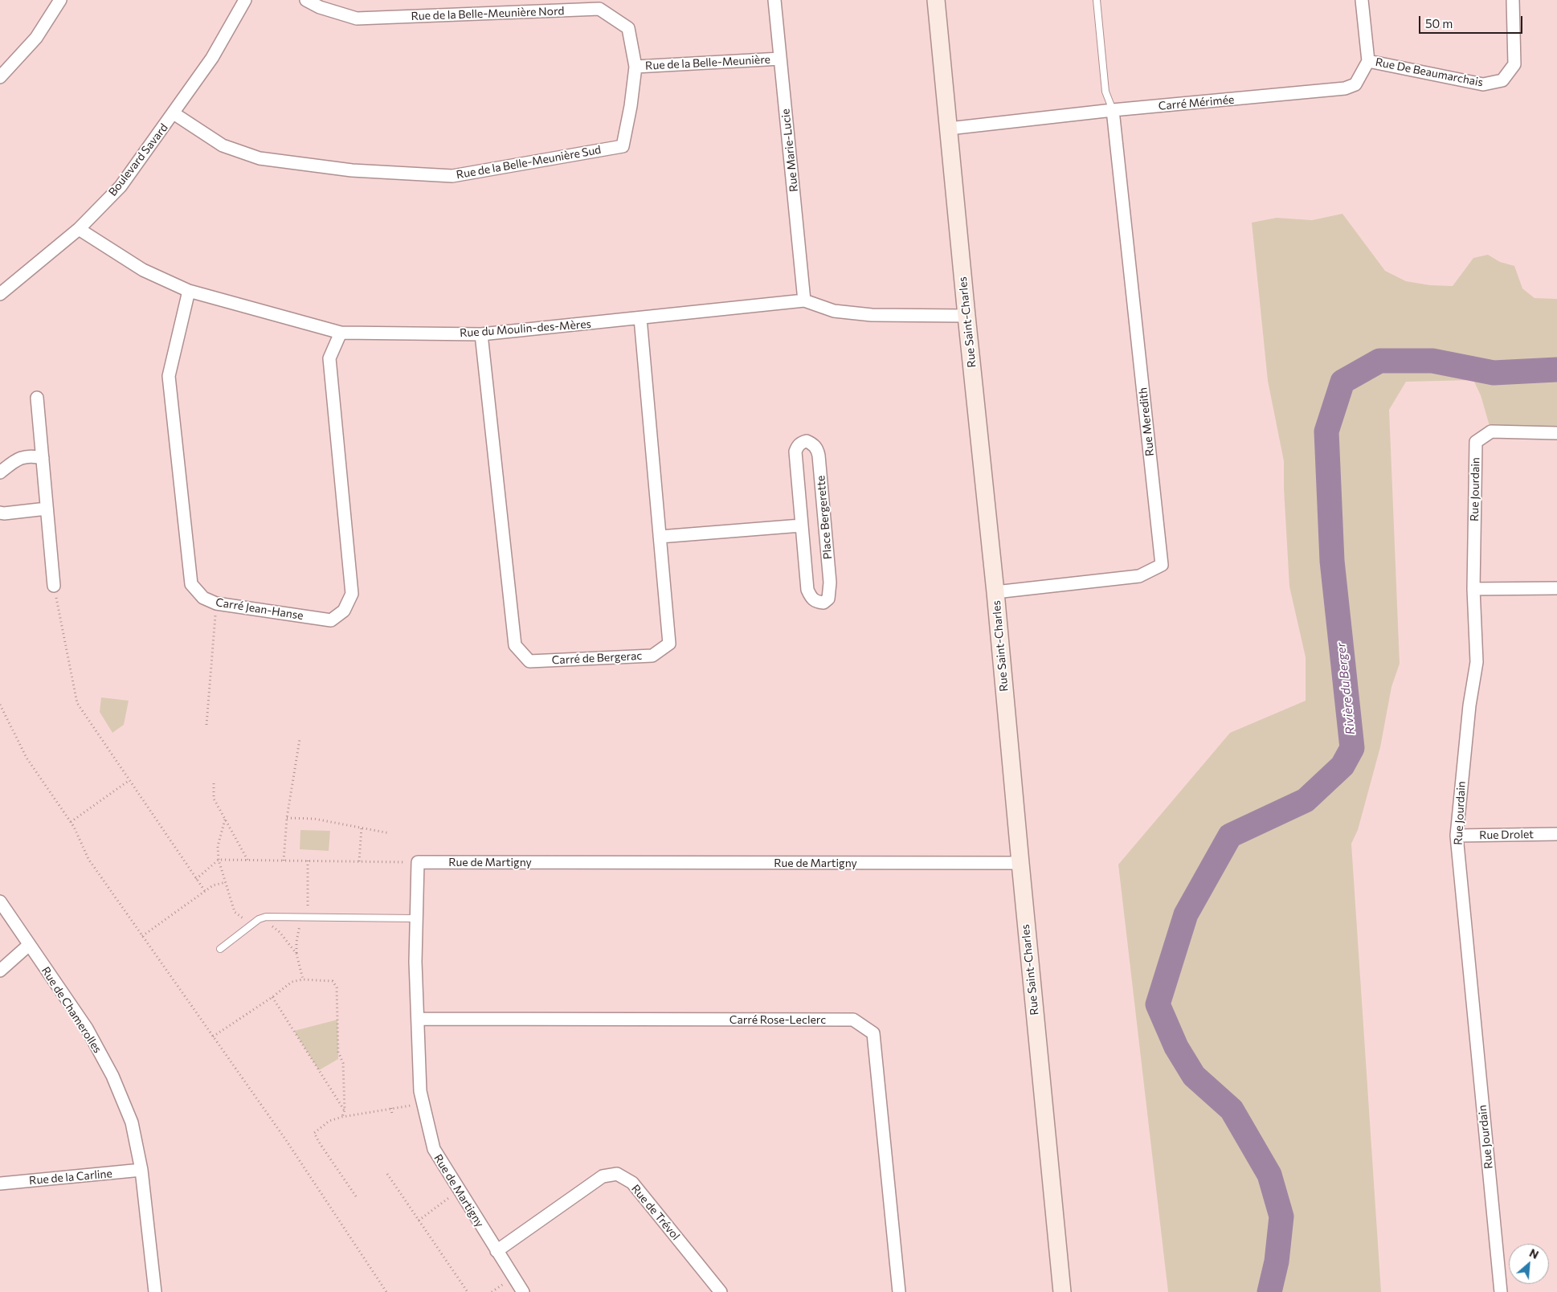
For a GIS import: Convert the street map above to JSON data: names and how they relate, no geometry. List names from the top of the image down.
{
  "streets": {
    "street": [
      "Rue de la Belle-Meunière Nord",
      "Rue de la Belle-Meunière",
      "Rue De Beaumarchais",
      "Carré Mérimée",
      "Rue Marie-Lucie",
      "Boulevard Savard",
      "Rue de la Belle-Meunière Sud",
      "Rue Saint-Charles",
      "Rue du Moulin-des-Mères",
      "Rue Meredith",
      "Rue Jourdain",
      "Place Bergerette",
      "Carré Jean-Hanse",
      "Carré de Bergerac",
      "Rue Drolet",
      "Rue de Martigny",
      "Rue de Chamerolles",
      "Carré Rose-Leclerc",
      "Rue de la Carline",
      "Rue de Trévol"
    ]
  },
  "crossings": [
    ["Rue de la Belle-Meunière Nord", "Rue de la Belle-Meunière"],
    ["Rue de la Belle-Meunière Nord", "Rue de la Belle-Meunière Sud"],
    ["Rue de la Belle-Meunière", "Rue Marie-Lucie"],
    ["Rue de la Belle-Meunière", "Rue de la Belle-Meunière Sud"],
    ["Rue De Beaumarchais", "Carré Mérimée"],
    ["Carré Mérimée", "Rue Saint-Charles"],
    ["Carré Mérimée", "Rue Meredith"],
    ["Rue Marie-Lucie", "Rue du Moulin-des-Mères"],
    ["Boulevard Savard", "Rue de la Belle-Meunière Sud"],
    ["Boulevard Savard", "Rue du Moulin-des-Mères"],
    ["Rue Saint-Charles", "Rue du Moulin-des-Mères"],
    ["Rue Saint-Charles", "Rue Meredith"],
    ["Rue Saint-Charles", "Rue de Martigny"],
    ["Rue du Moulin-des-Mères", "Carré Jean-Hanse"],
    ["Rue du Moulin-des-Mères", "Carré de Bergerac"],
    ["Rue Jourdain", "Rue Drolet"],
    ["Rue de Martigny", "Carré Rose-Leclerc"],
    ["Rue de Martigny", "Rue de Trévol"],
    ["Rue de Chamerolles", "Rue de la Carline"]
  ],
  "water": ["Rivière du Berger"],
  "scale_bar": "50 m",
  "north": "top right"
}
